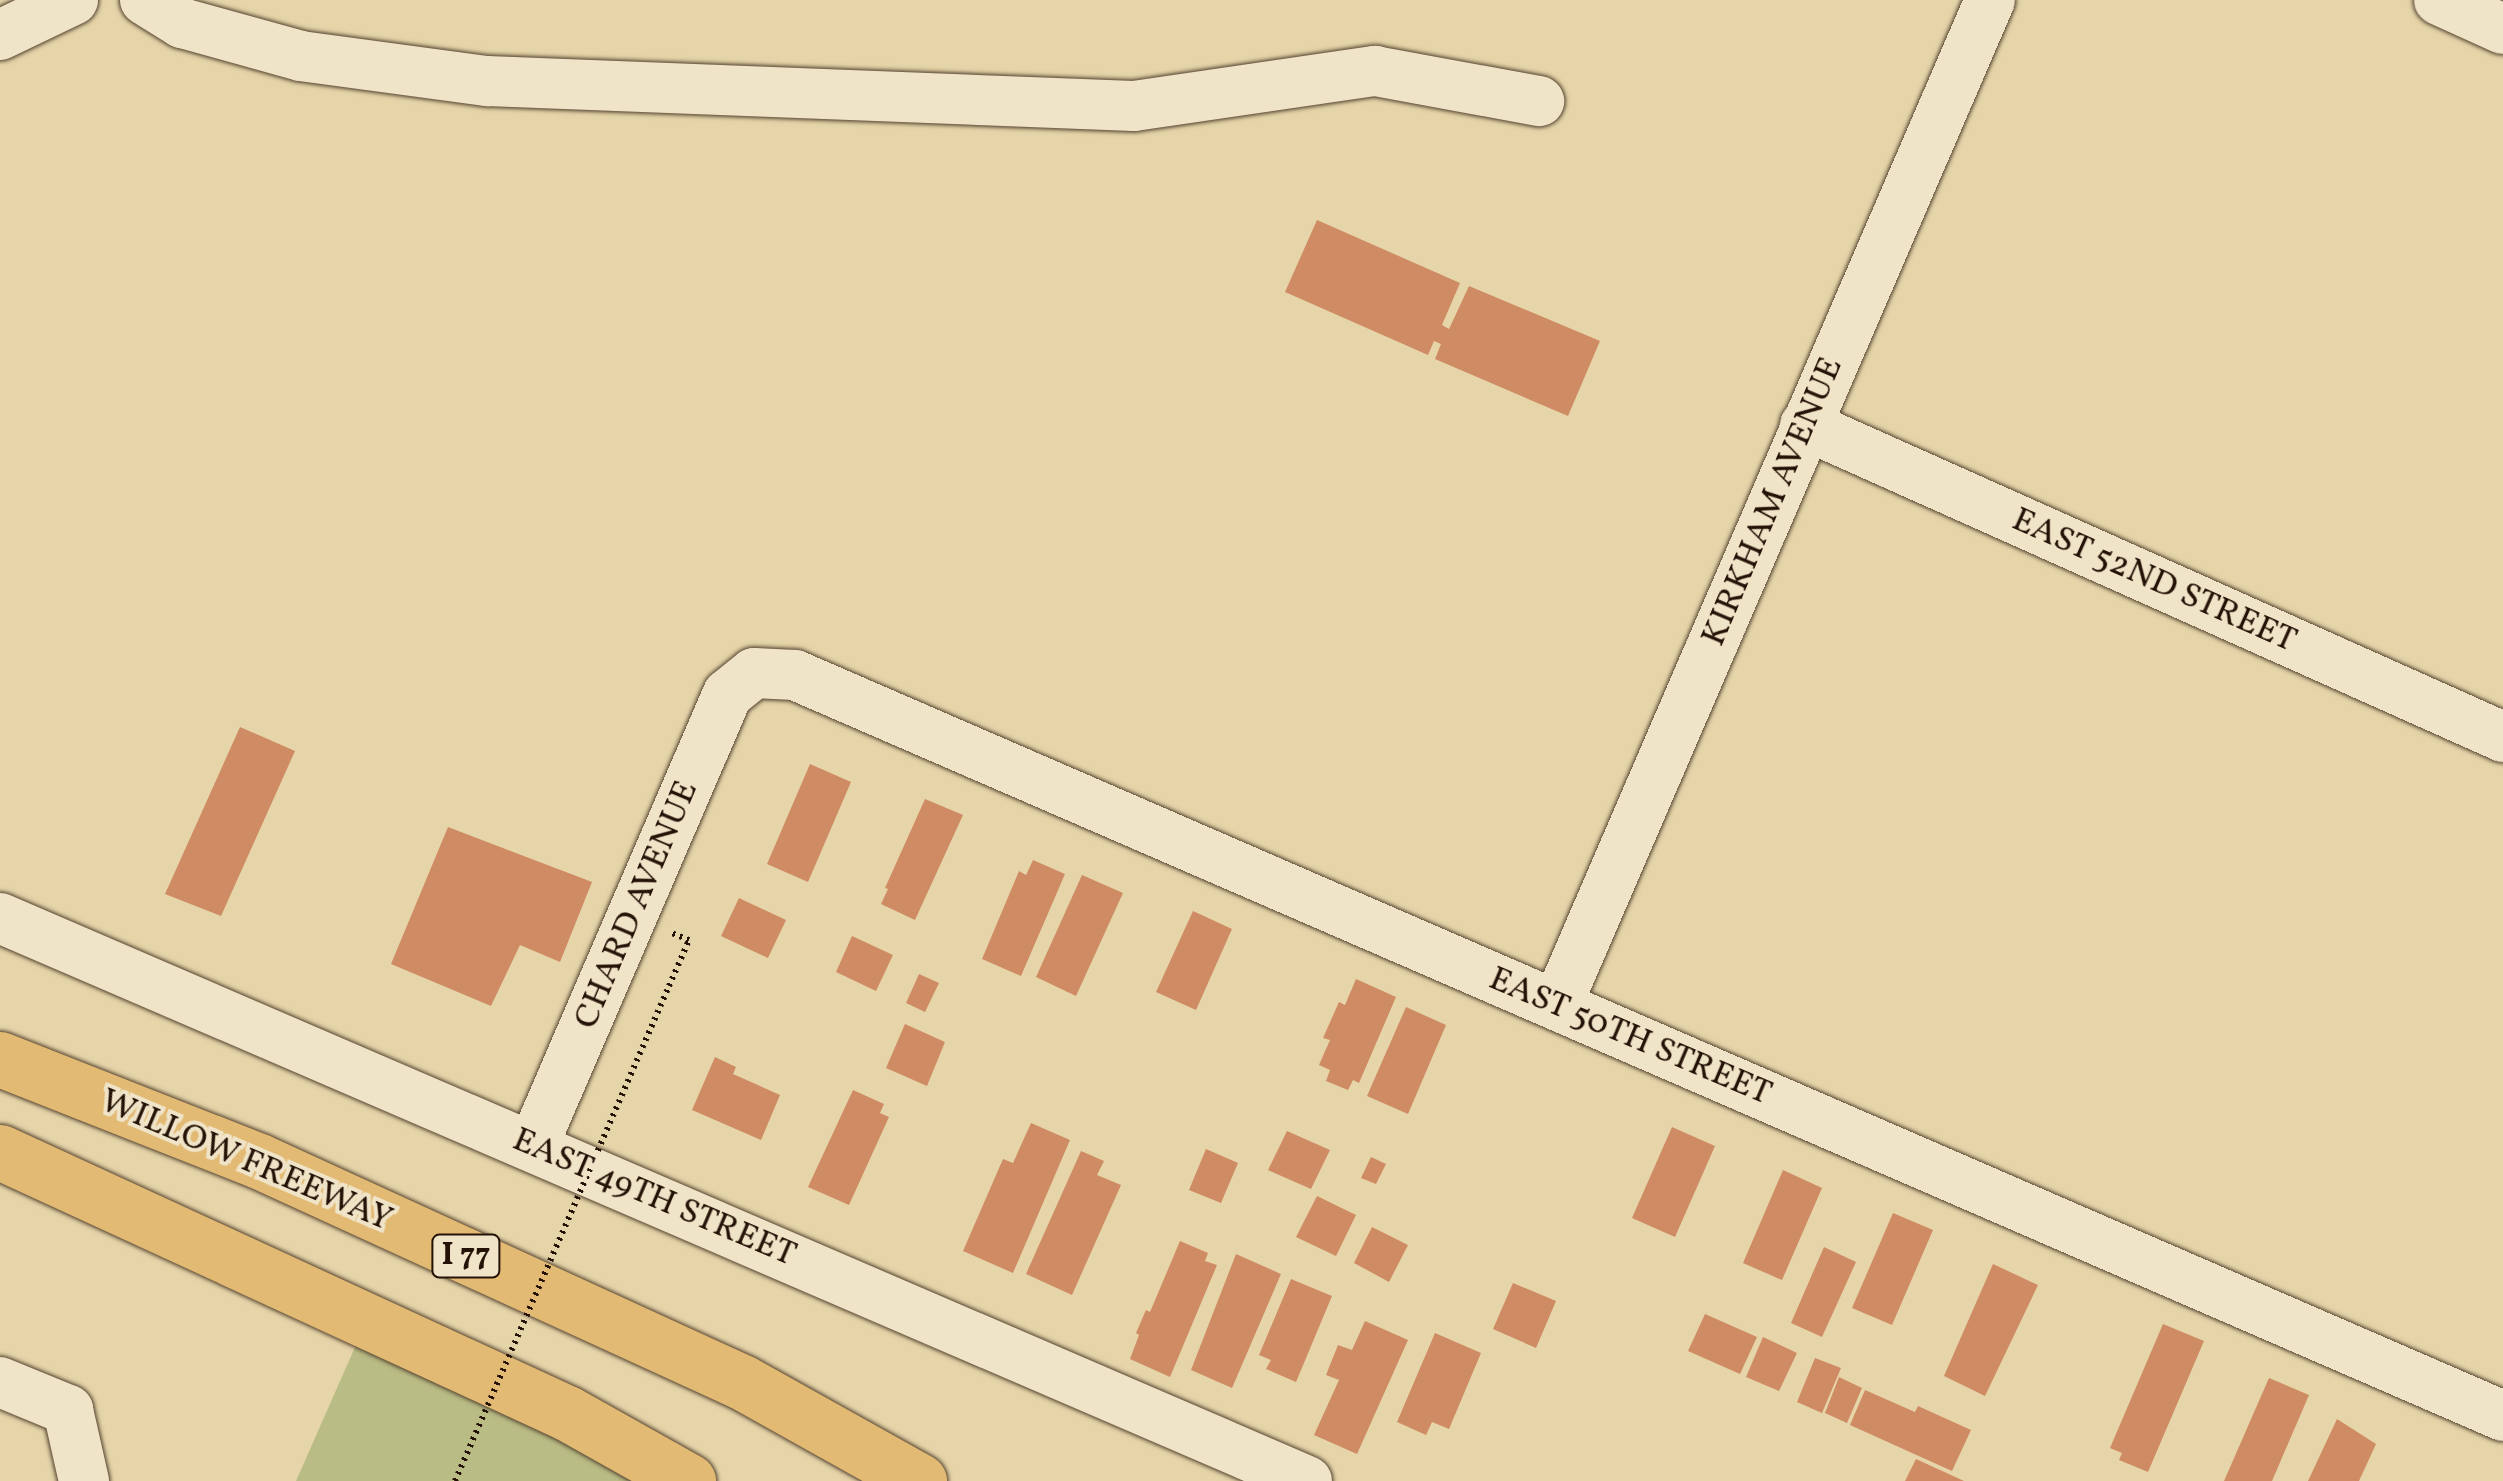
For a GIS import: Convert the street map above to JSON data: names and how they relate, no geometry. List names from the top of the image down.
{
  "streets": {
    "highway": ["WILLOW FREEWAY", "I 77"],
    "street": [
      "KIRKHAM AVENUE",
      "EAST 52ND STREET",
      "CHARD AVENUE",
      "EAST 50TH STREET",
      "EAST 49TH STREET"
    ]
  },
  "crossings": [
    ["KIRKHAM AVENUE", "EAST 52ND STREET"],
    ["KIRKHAM AVENUE", "EAST 50TH STREET"],
    ["CHARD AVENUE", "EAST 50TH STREET"],
    ["CHARD AVENUE", "EAST 49TH STREET"]
  ]
}
